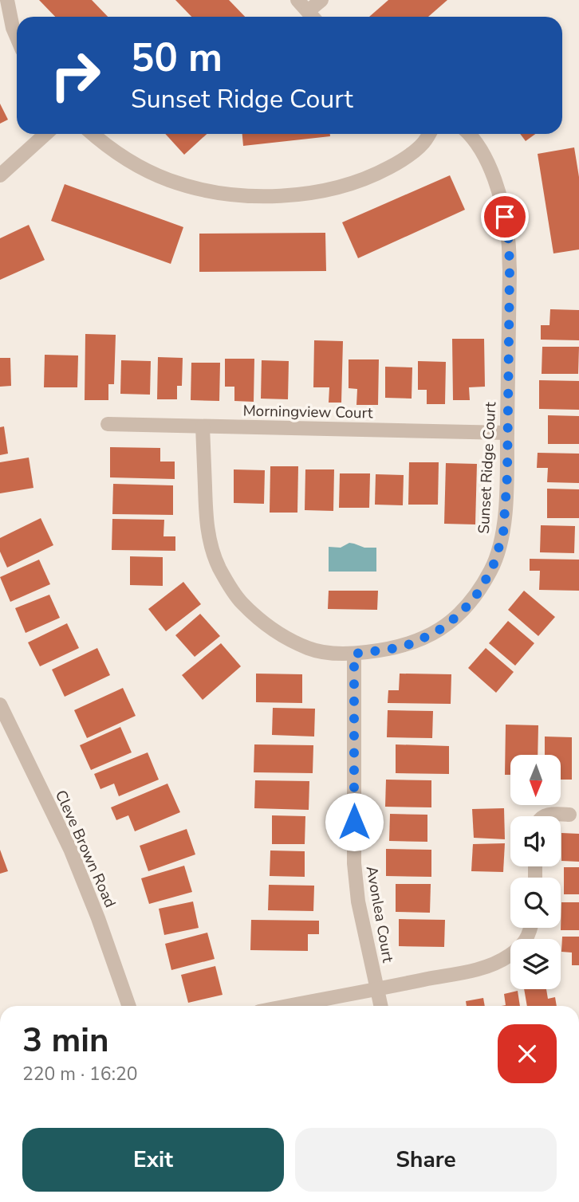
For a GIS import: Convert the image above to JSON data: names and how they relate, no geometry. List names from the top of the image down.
{
  "streets": {
    "street": [
      "Morningview Court",
      "Sunset Ridge Court",
      "Cleve Brown Road",
      "Avonlea Court"
    ]
  },
  "crossings": [
    ["Morningview Court", "Sunset Ridge Court"],
    ["Sunset Ridge Court", "Avonlea Court"]
  ],
  "north": "bottom",
  "page": {
    "turn": ["50 m", "Sunset Ridge Court"],
    "heading": ["3 min", "220 m · 16:20"],
    "buttons": ["Exit", "Share"]
  }
}
